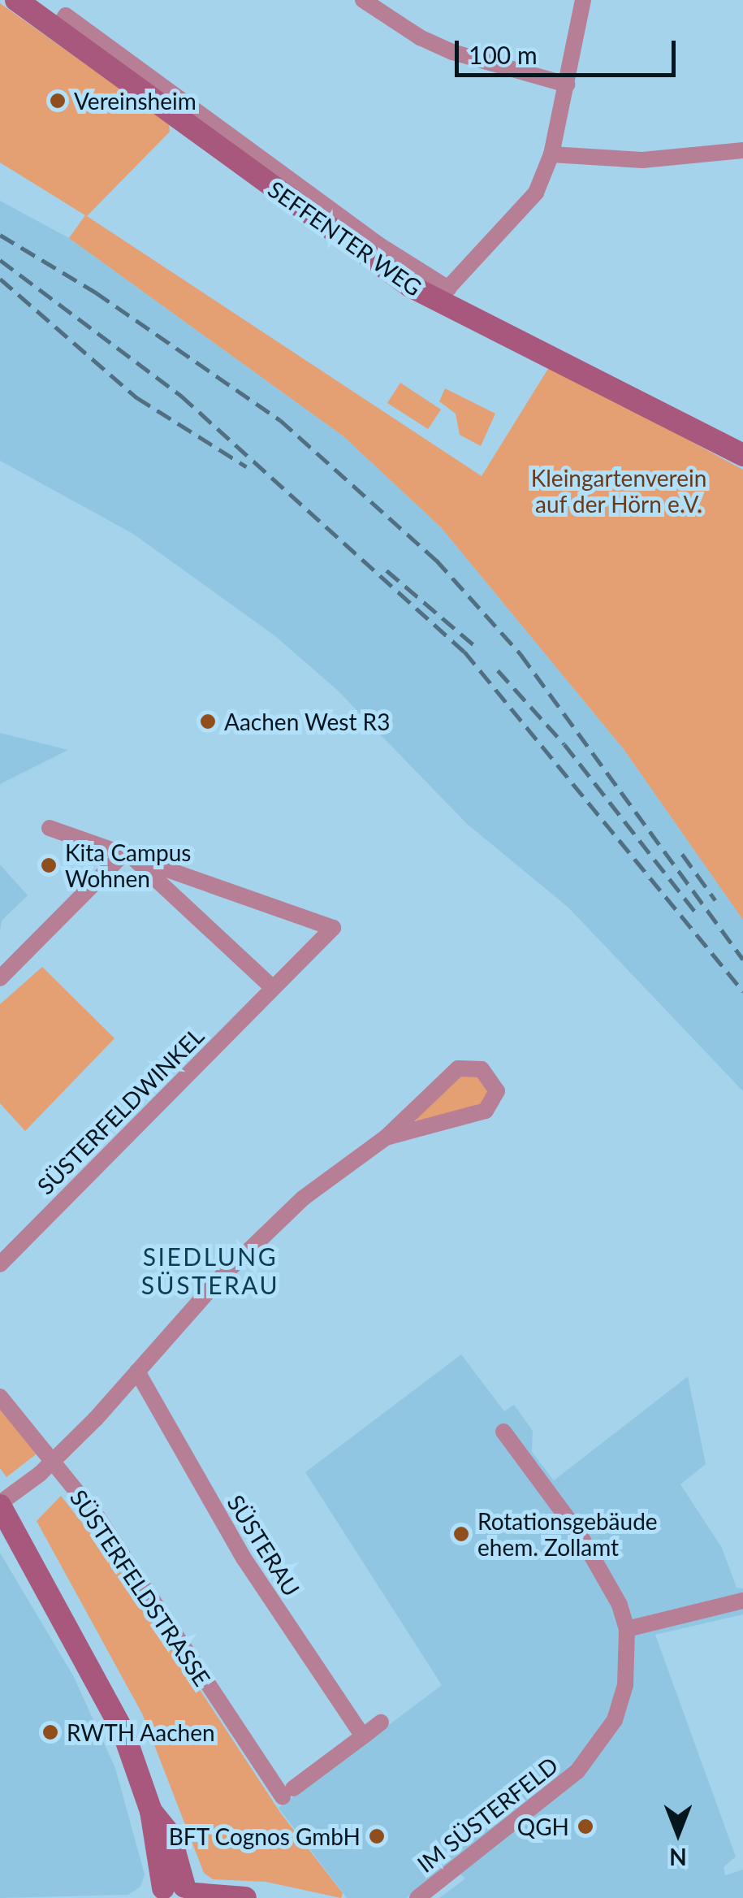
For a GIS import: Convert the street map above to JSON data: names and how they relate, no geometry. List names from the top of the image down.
{
  "streets": {
    "street": [
      "SEFFENTER WEG",
      "SÜSTERFELDWINKEL",
      "SÜSTERAU",
      "SÜSTERFELDSTRASSE",
      "IM SÜSTERFELD"
    ]
  },
  "crossings": [
    ["SÜSTERAU", "SÜSTERFELDSTRASSE"]
  ],
  "districts": ["SIEDLUNG SÜSTERAU"],
  "parks": ["Kleingartenverein auf der Hörn e.V."],
  "places": [
    "Vereinsheim",
    "Aachen West R3",
    "Kita Campus Wohnen",
    "Rotationsgebäude ehem. Zollamt",
    "RWTH Aachen",
    "QGH",
    "BFT Cognos GmbH"
  ],
  "scale_bar": "100 m",
  "north": "bottom"
}
